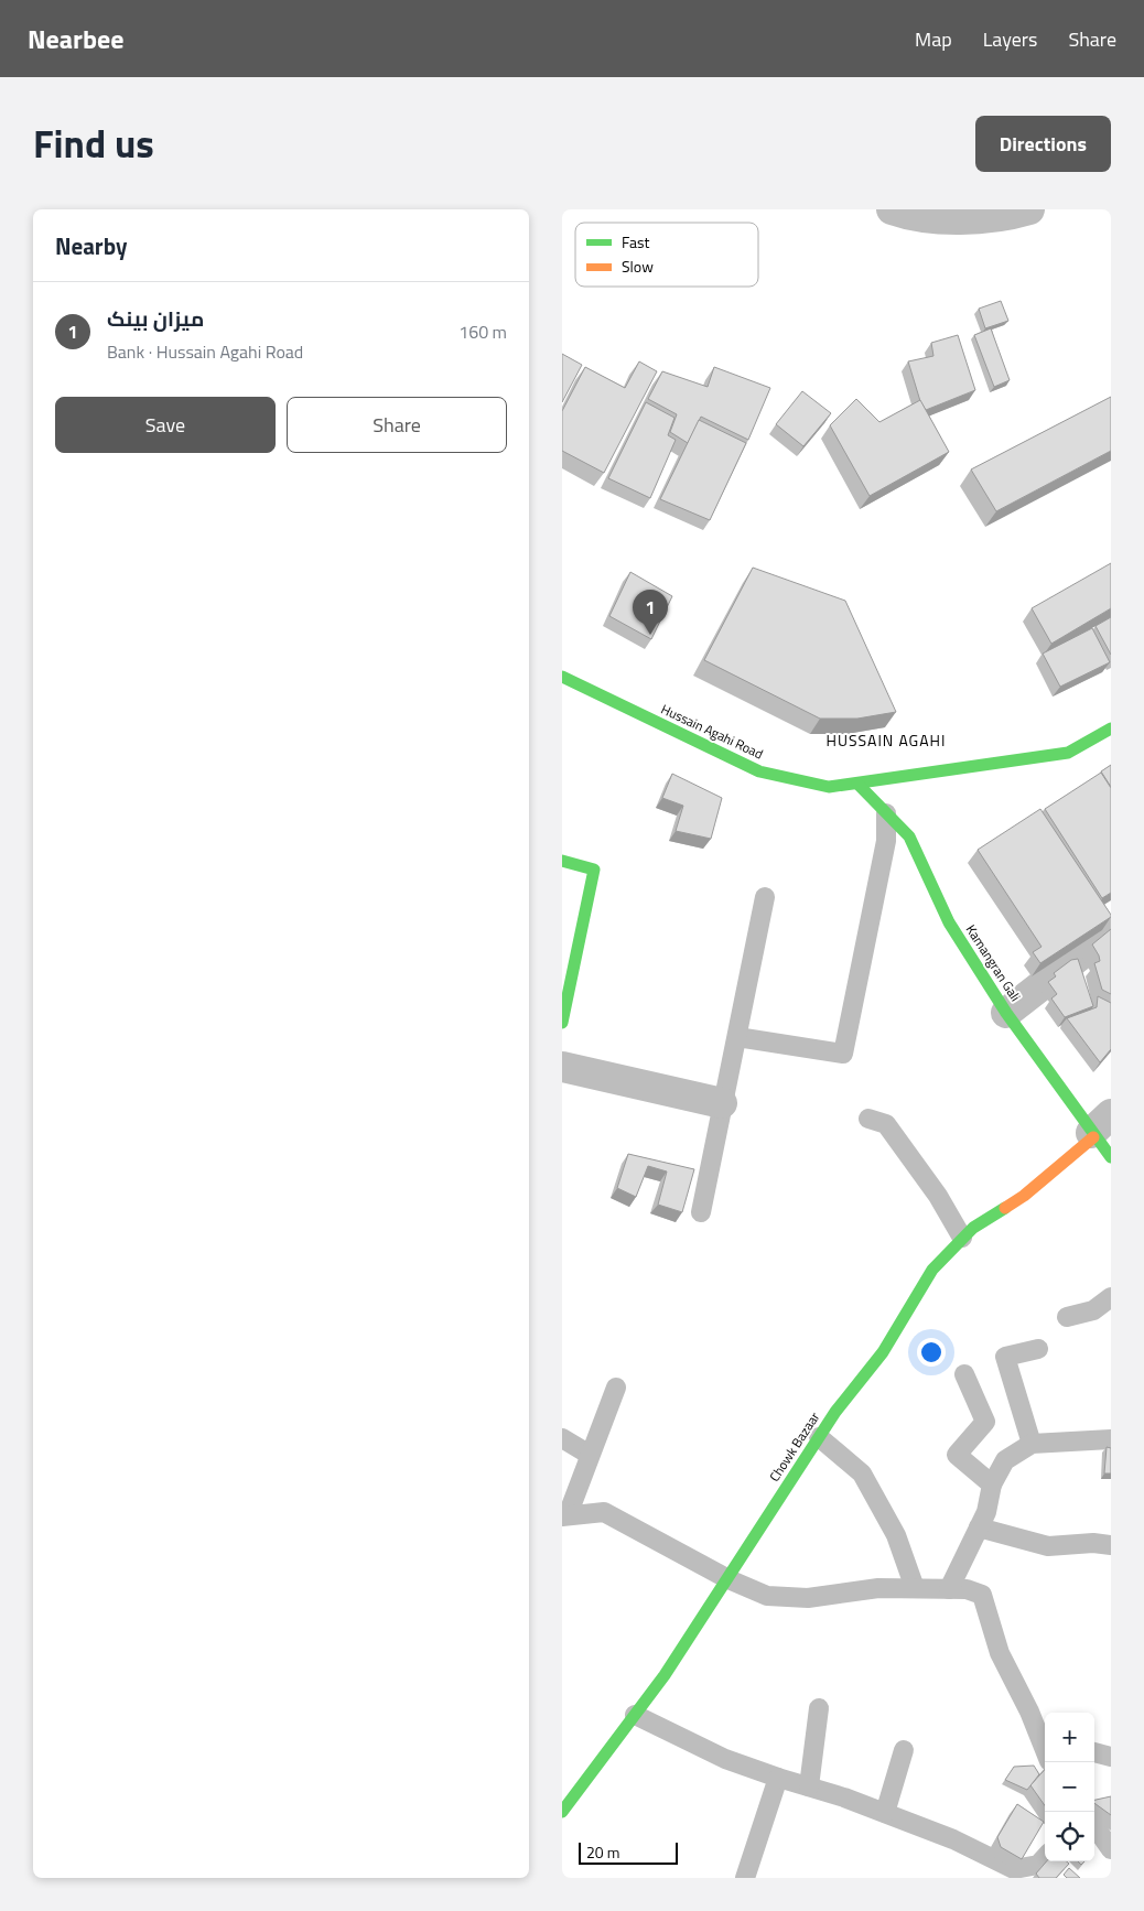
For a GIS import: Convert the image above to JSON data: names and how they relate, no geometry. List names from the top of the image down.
{
  "streets": {
    "street": ["Hussain Agahi Road", "Kamangran Gali", "Chowk Bazaar"]
  },
  "crossings": [
    ["Hussain Agahi Road", "Kamangran Gali"],
    ["Kamangran Gali", "Chowk Bazaar"]
  ],
  "districts": ["HUSSAIN AGAHI"],
  "legend": ["Fast", "Slow"],
  "scale_bar": "20 m",
  "page": {
    "header": "Nearbee",
    "nav": ["Map", "Layers", "Share"],
    "title": "Find us",
    "buttons": [
      "Directions",
      ["Save", "Share"]
    ],
    "heading": "Nearby",
    "list": [
      {
        "mark": "1",
        "name": "میزان بینک",
        "note": "Bank · Hussain Agahi Road",
        "value": "160 m"
      }
    ],
    "pins": "1",
    "map_buttons": ["+", "−"],
    "scale": "20 m"
  }
}
